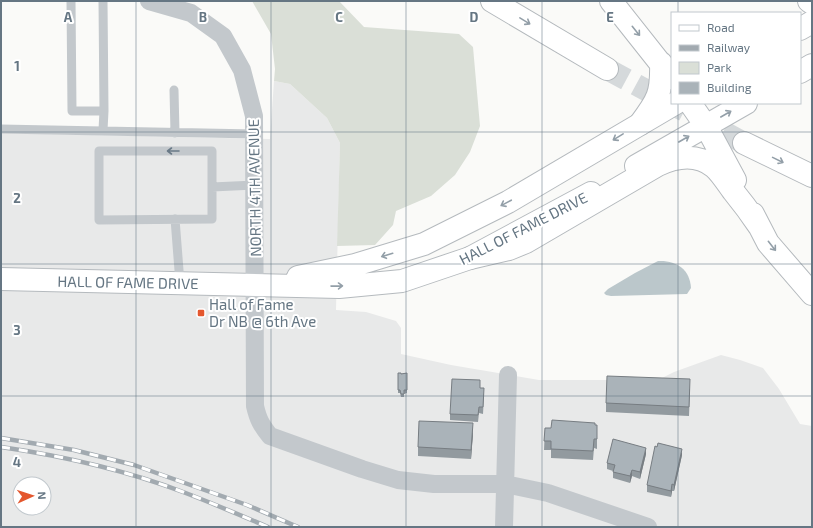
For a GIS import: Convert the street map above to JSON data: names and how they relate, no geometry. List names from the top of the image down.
{
  "streets": {
    "main road": ["HALL OF FAME DRIVE"],
    "street": ["NORTH 4TH AVENUE"]
  },
  "crossings": [
    ["NORTH 4TH AVENUE", "HALL OF FAME DRIVE"]
  ],
  "places": {
    "transit": ["Hall of Fame Dr NB @ 6th Ave"]
  },
  "legend": [
    "Road",
    "Railway",
    "Park",
    "Building"
  ],
  "north": "right",
  "grid": {
    "columns": [
      "A",
      "B",
      "C",
      "D",
      "E"
    ],
    "rows": [
      "1",
      "2",
      "3",
      "4"
    ]
  }
}
